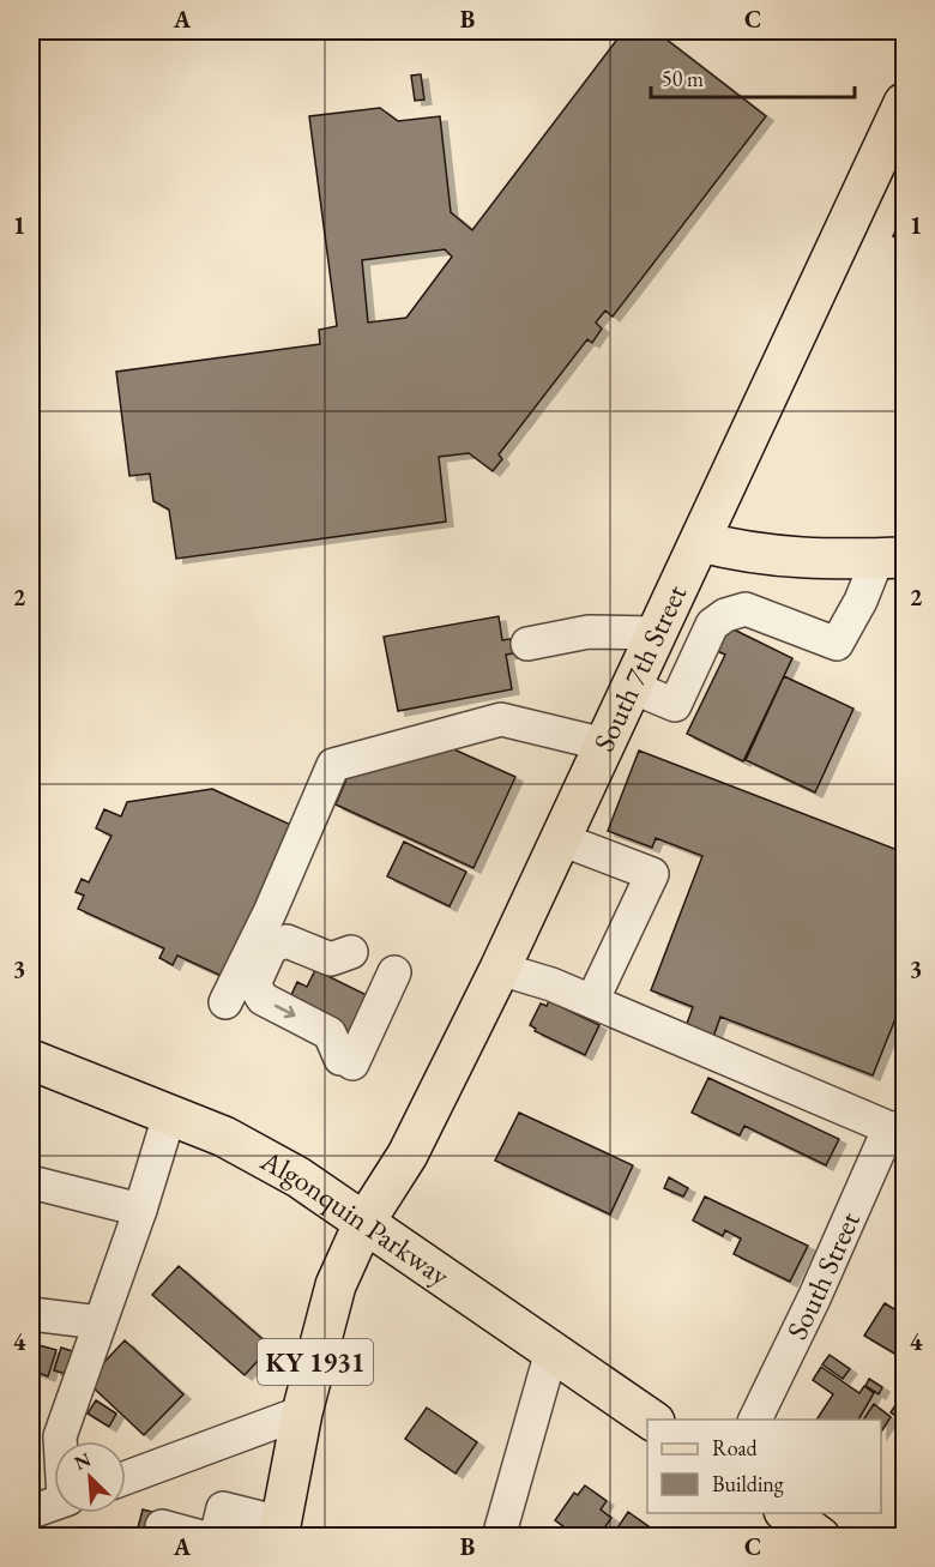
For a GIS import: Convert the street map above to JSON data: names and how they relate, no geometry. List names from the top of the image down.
{
  "streets": {
    "main road": ["South 7th Street", "Algonquin Parkway", "KY 1931"],
    "street": ["South Street"]
  },
  "crossings": [
    ["South 7th Street", "Algonquin Parkway"],
    ["South 7th Street", "KY 1931"],
    ["Algonquin Parkway", "KY 1931"]
  ],
  "legend": ["Road", "Building"],
  "scale_bar": "50 m",
  "north": "top left",
  "grid": {
    "columns": ["A", "B", "C"],
    "rows": [
      "1",
      "2",
      "3",
      "4"
    ]
  }
}
